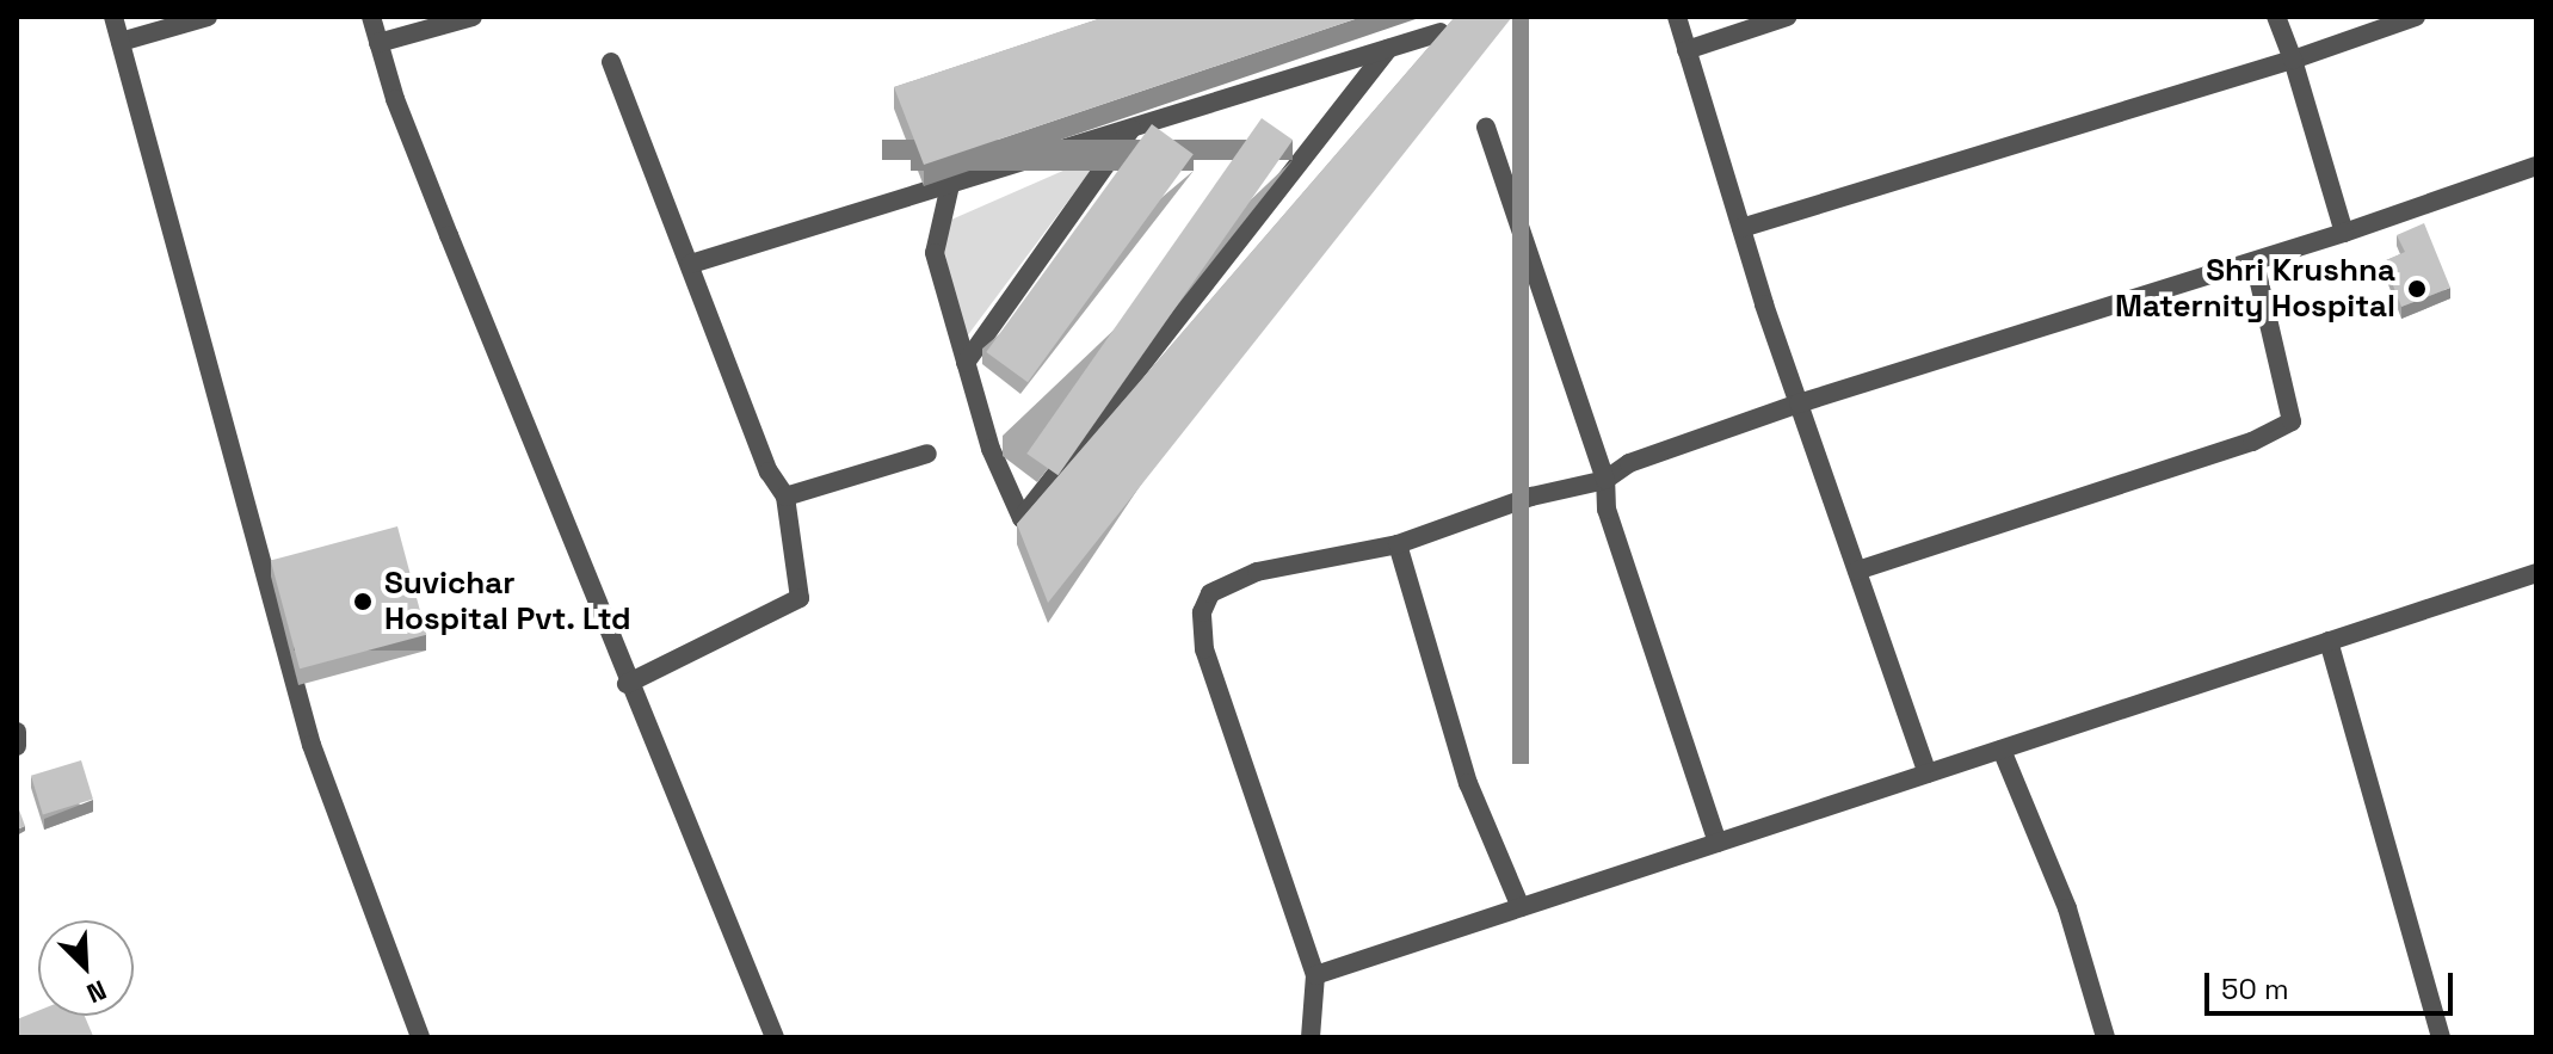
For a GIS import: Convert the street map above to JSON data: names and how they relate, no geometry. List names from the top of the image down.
{
  "places": ["Shri Krushna Maternity Hospital", "Suvichar Hospital Pvt. Ltd"],
  "scale_bar": "50 m",
  "north": "bottom right"
}
